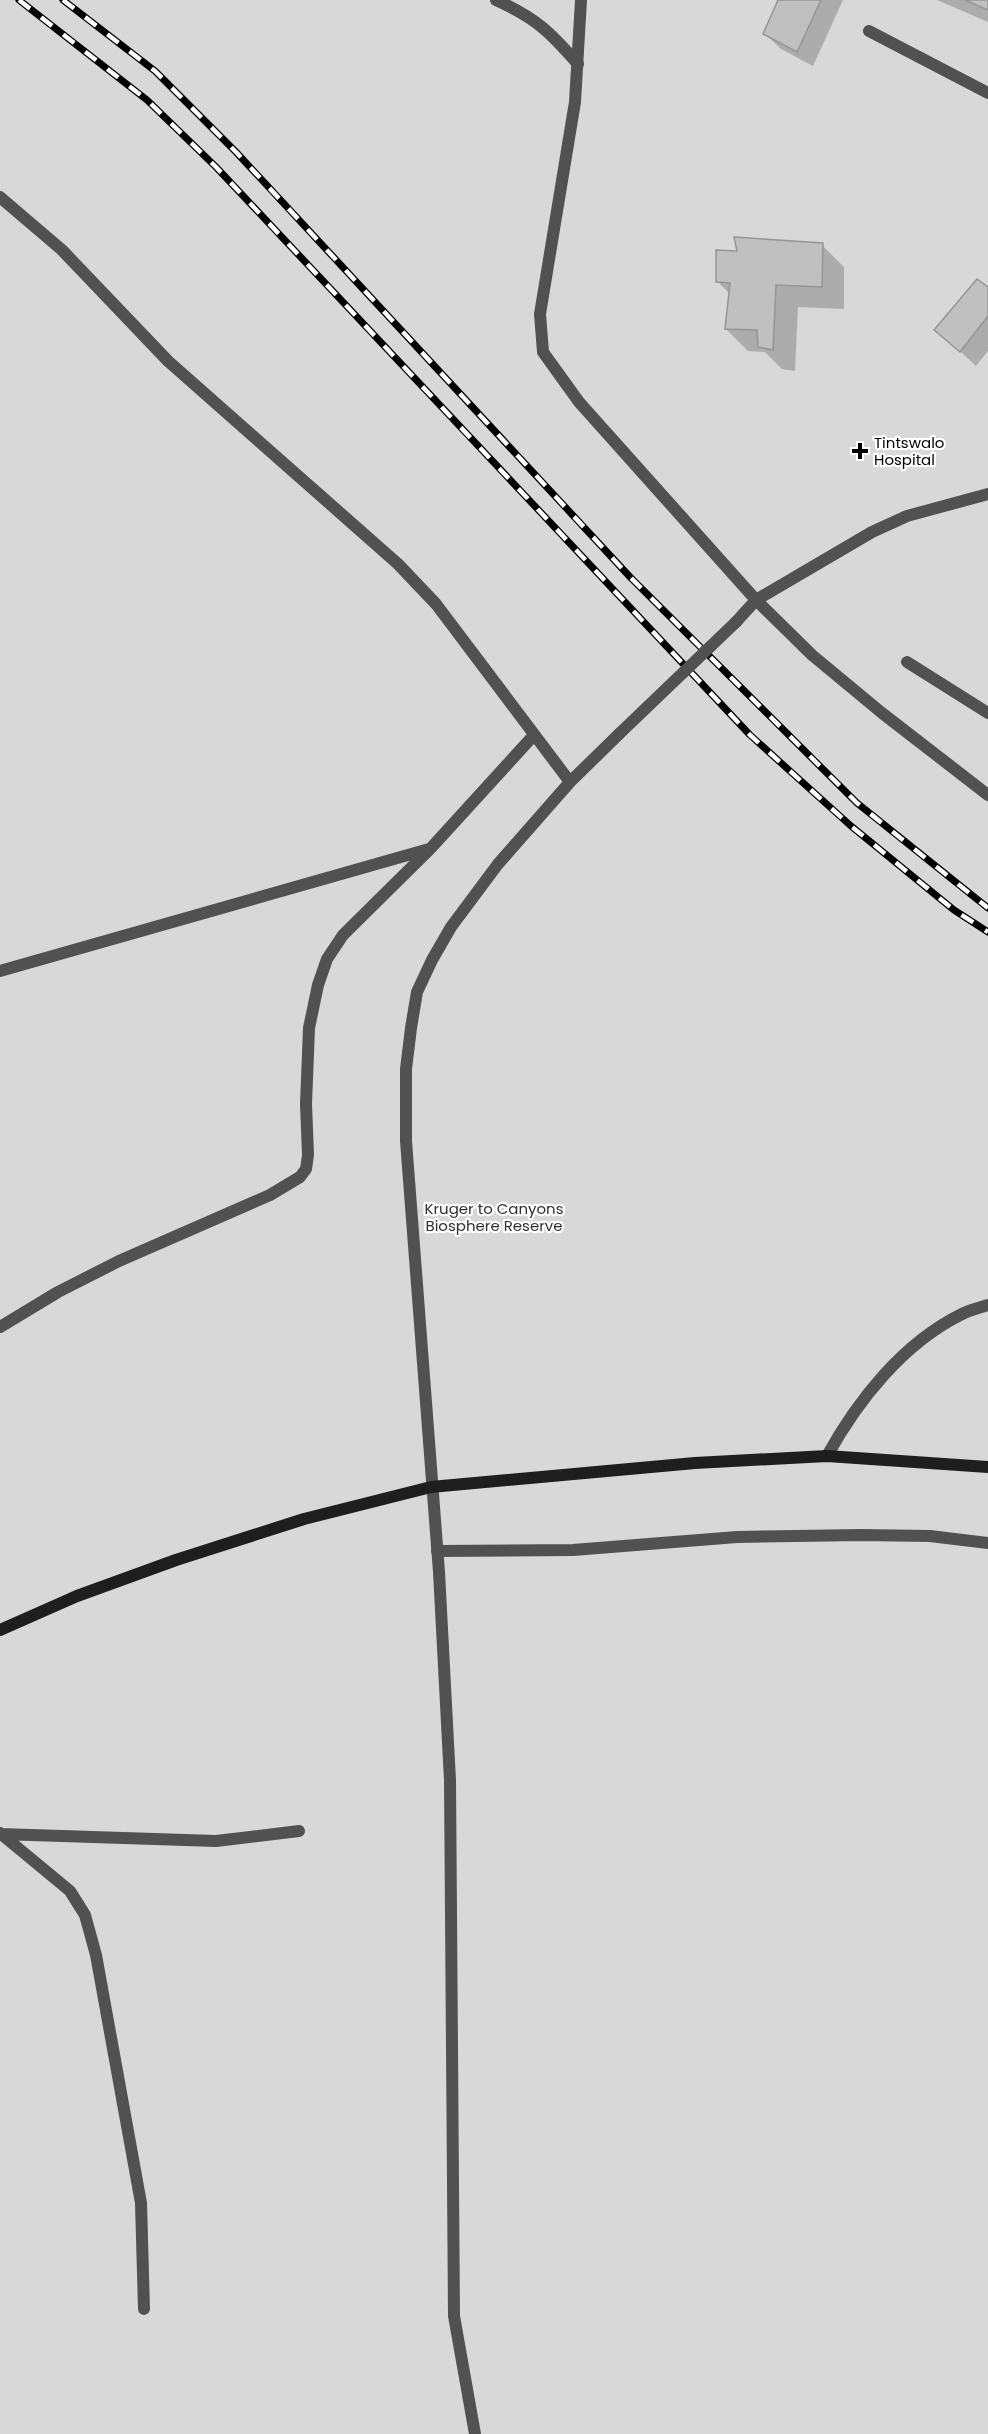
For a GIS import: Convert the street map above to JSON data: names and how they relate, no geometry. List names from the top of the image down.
{
  "parks": ["Kruger to Canyons Biosphere Reserve"],
  "places": {
    "health": ["Tintswalo Hospital"]
  }
}
